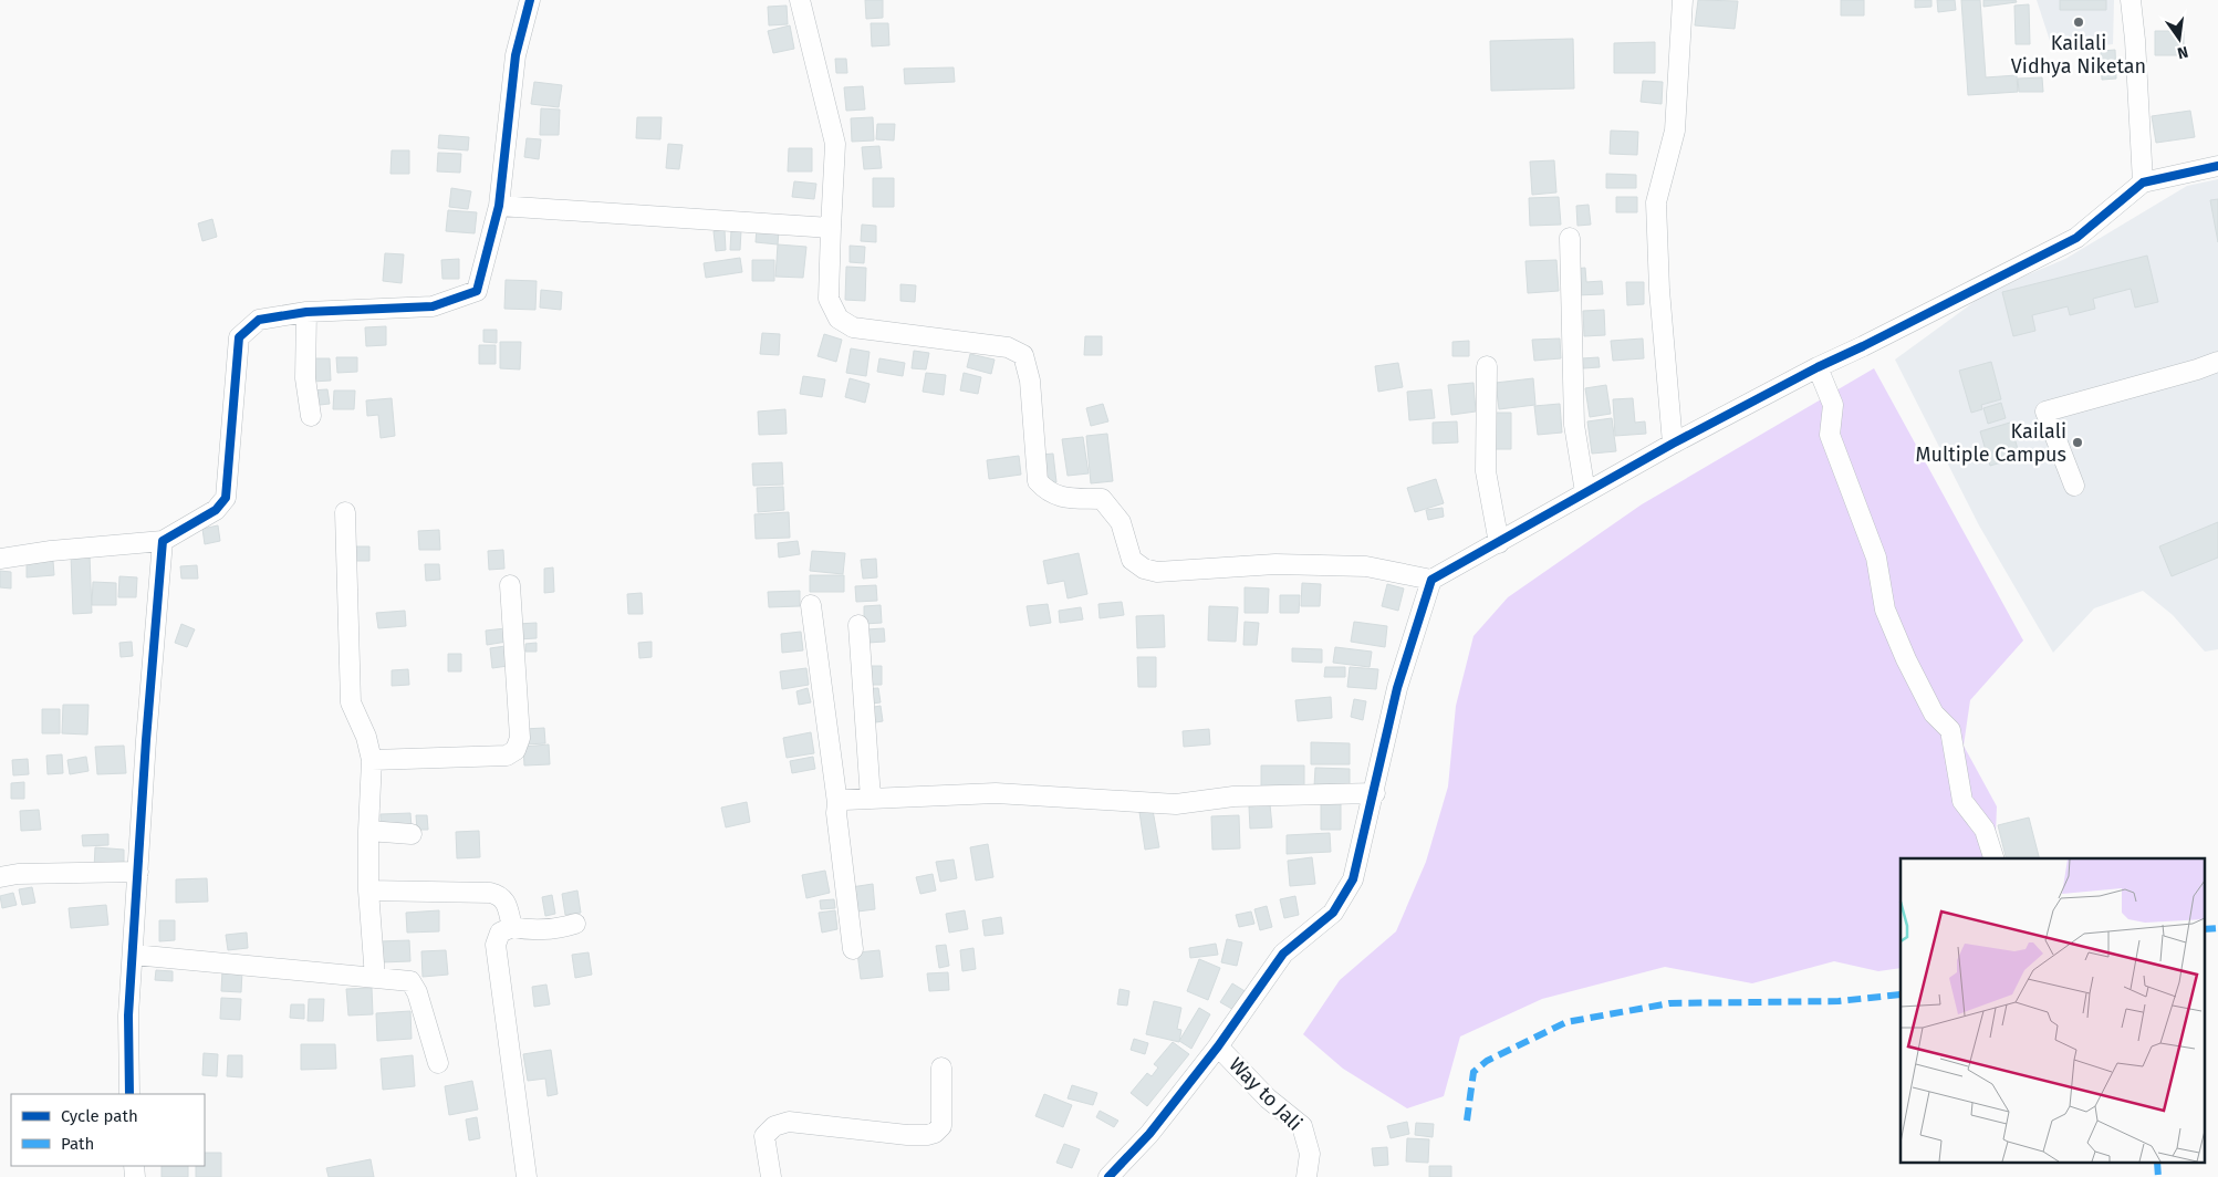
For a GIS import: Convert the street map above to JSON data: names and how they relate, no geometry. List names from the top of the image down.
{
  "streets": {
    "street": ["Way to Jali"]
  },
  "places": ["Kailali Vidhya Niketan", "Kailali Multiple Campus"],
  "legend": ["Cycle path", "Path"],
  "north": "bottom"
}
